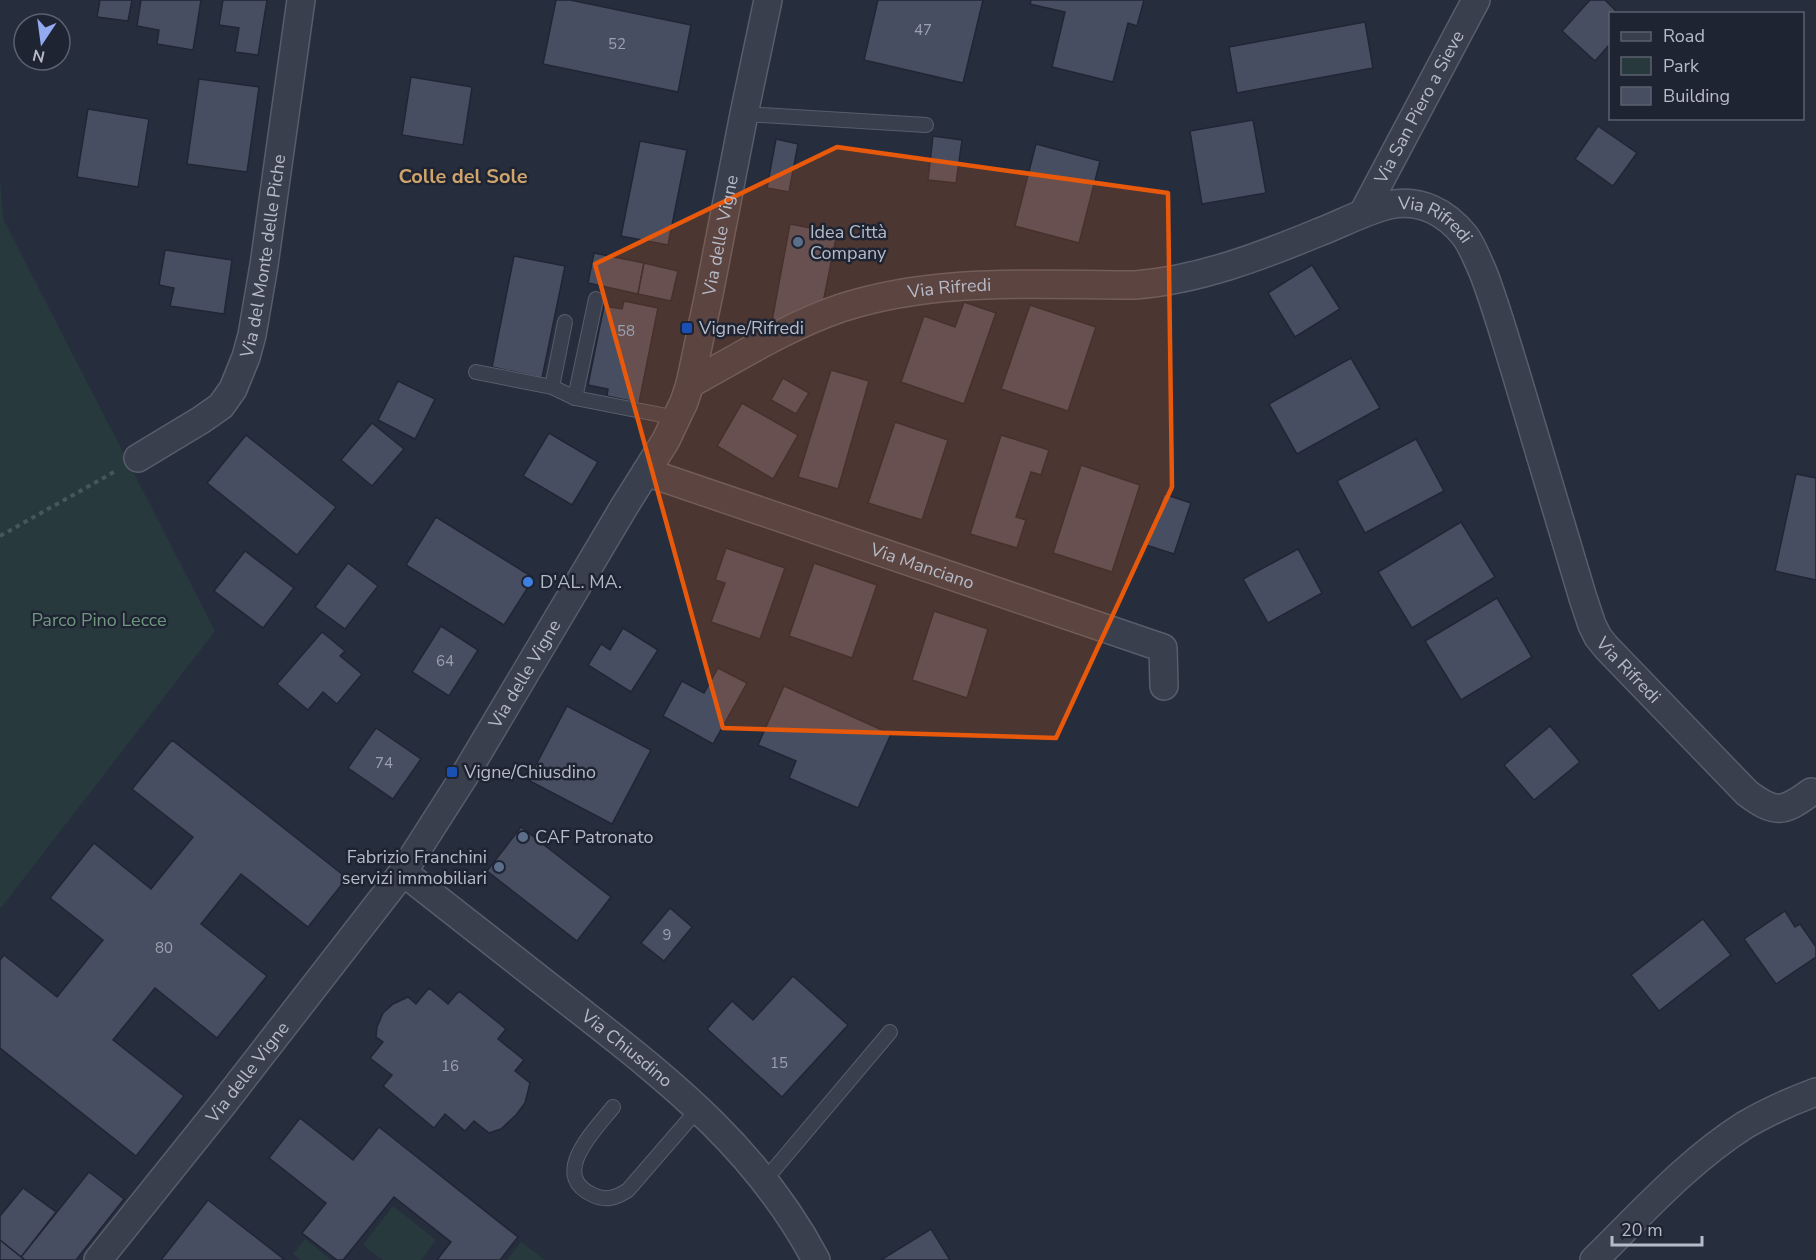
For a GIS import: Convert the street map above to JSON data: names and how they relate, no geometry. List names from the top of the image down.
{
  "streets": {
    "street": [
      "Via San Piero a Sieve",
      "Via Rifredi",
      "Via delle Vigne",
      "Via del Monte delle Piche",
      "Via Manciano",
      "Via Chiusdino"
    ]
  },
  "crossings": [
    ["Via San Piero a Sieve", "Via Rifredi"],
    ["Via Rifredi", "Via delle Vigne"],
    ["Via delle Vigne", "Via Manciano"],
    ["Via delle Vigne", "Via Chiusdino"]
  ],
  "districts": ["Colle del Sole"],
  "parks": ["Parco Pino Lecce"],
  "places": {
    "other": [
      "Idea Città Company",
      "D'AL. MA.",
      "CAF Patronato",
      "Fabrizio Franchini servizi immobiliari"
    ],
    "transit": ["Vigne/Rifredi", "Vigne/Chiusdino"]
  },
  "house_numbers": [
    "47",
    "52",
    "58",
    "64",
    "74",
    "9",
    "80",
    "15",
    "16"
  ],
  "legend": ["Road", "Park", "Building"],
  "scale_bar": "20 m",
  "north": "bottom"
}
